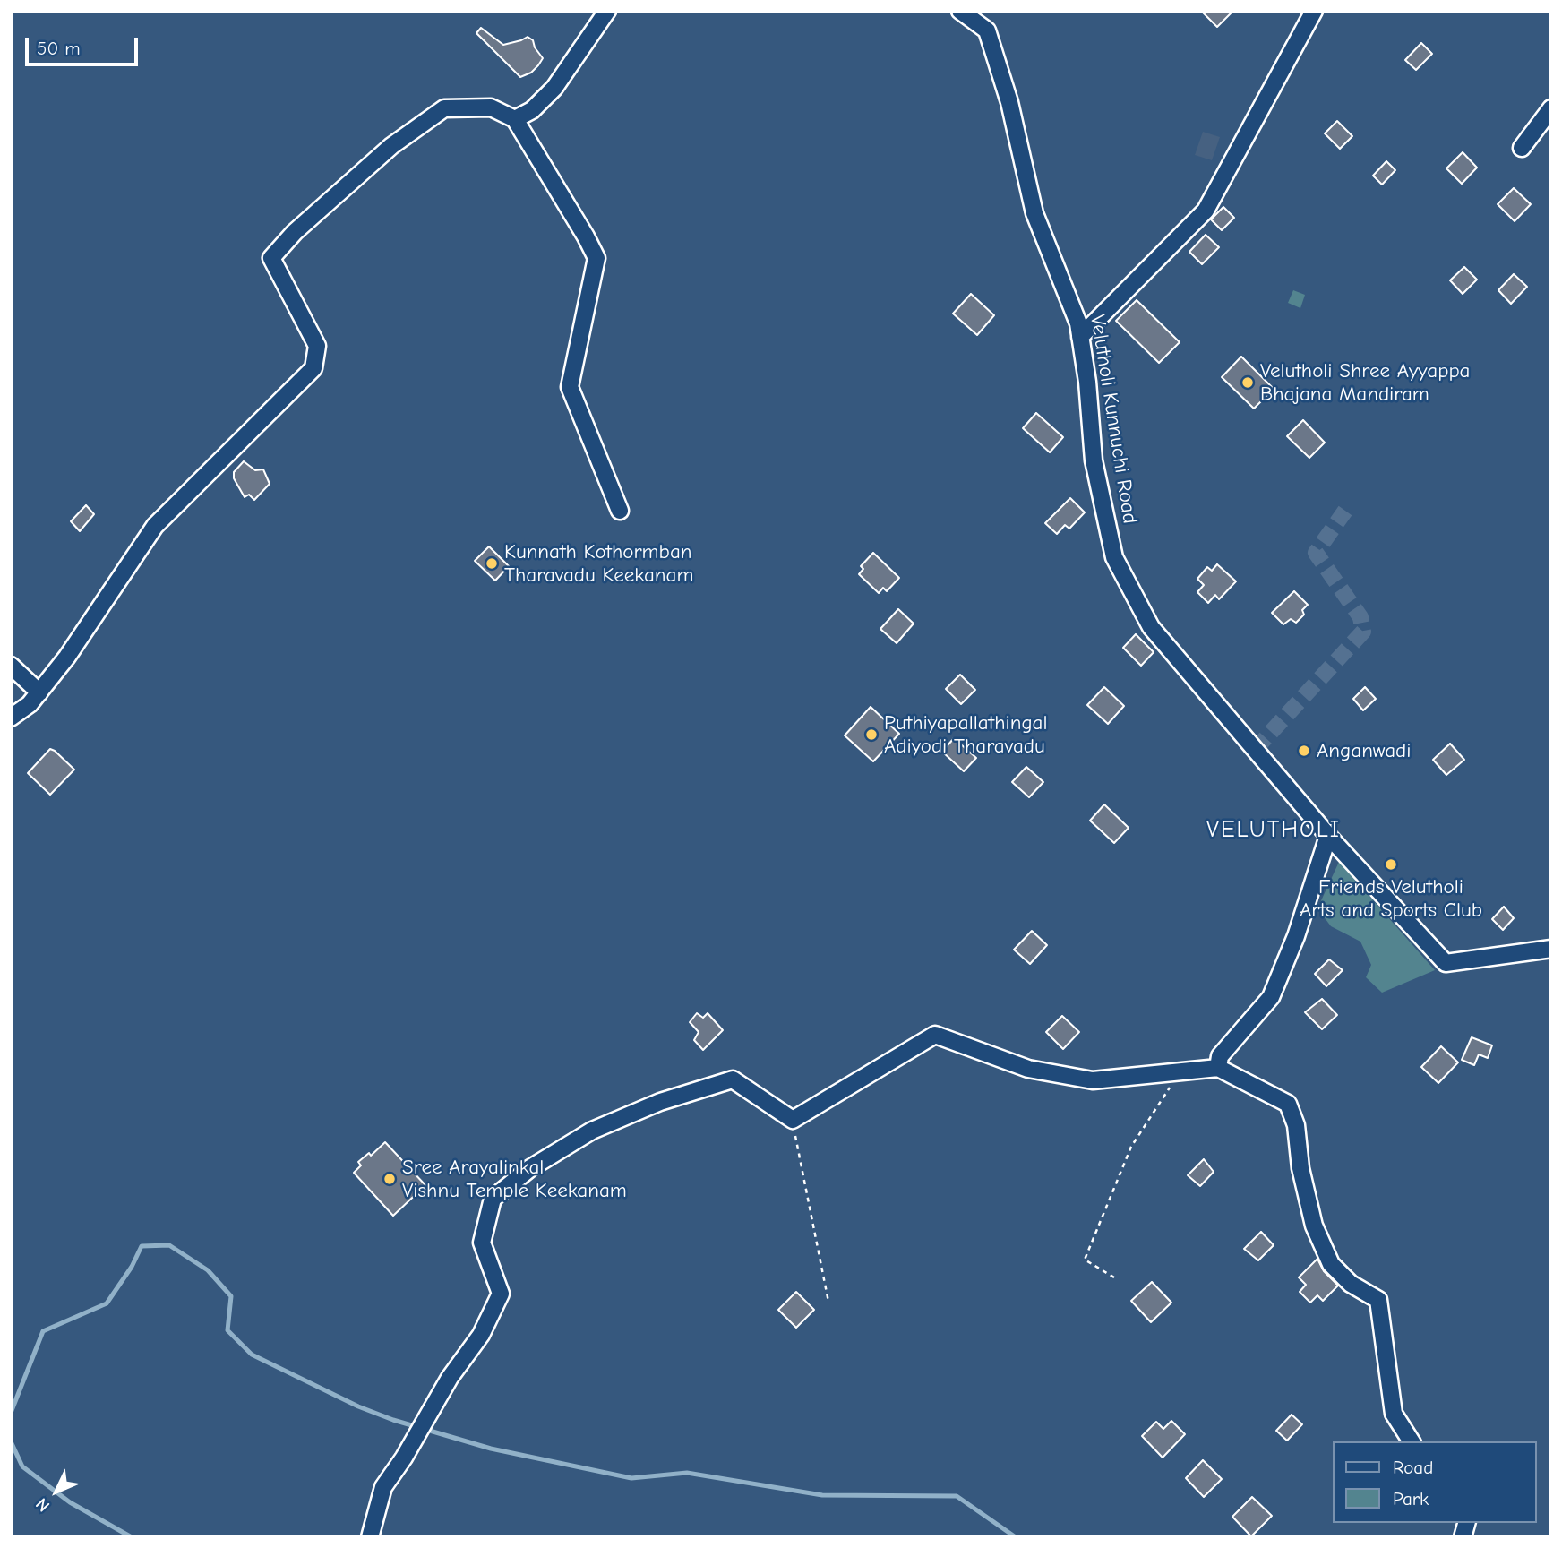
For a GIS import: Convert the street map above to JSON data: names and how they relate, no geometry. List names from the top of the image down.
{
  "streets": {
    "street": ["Velutholi Kunnuchi Road"]
  },
  "districts": ["VELUTHOLI"],
  "places": [
    "Velutholi Shree Ayyappa Bhajana Mandiram",
    "Kunnath Kothormban Tharavadu Keekanam",
    "Puthiyapallathingal Adiyodi Tharavadu",
    "Anganwadi",
    "Friends Velutholi Arts and Sports Club",
    "Sree Arayalinkal Vishnu Temple Keekanam"
  ],
  "legend": ["Road", "Park"],
  "scale_bar": "50 m",
  "north": "bottom left"
}
